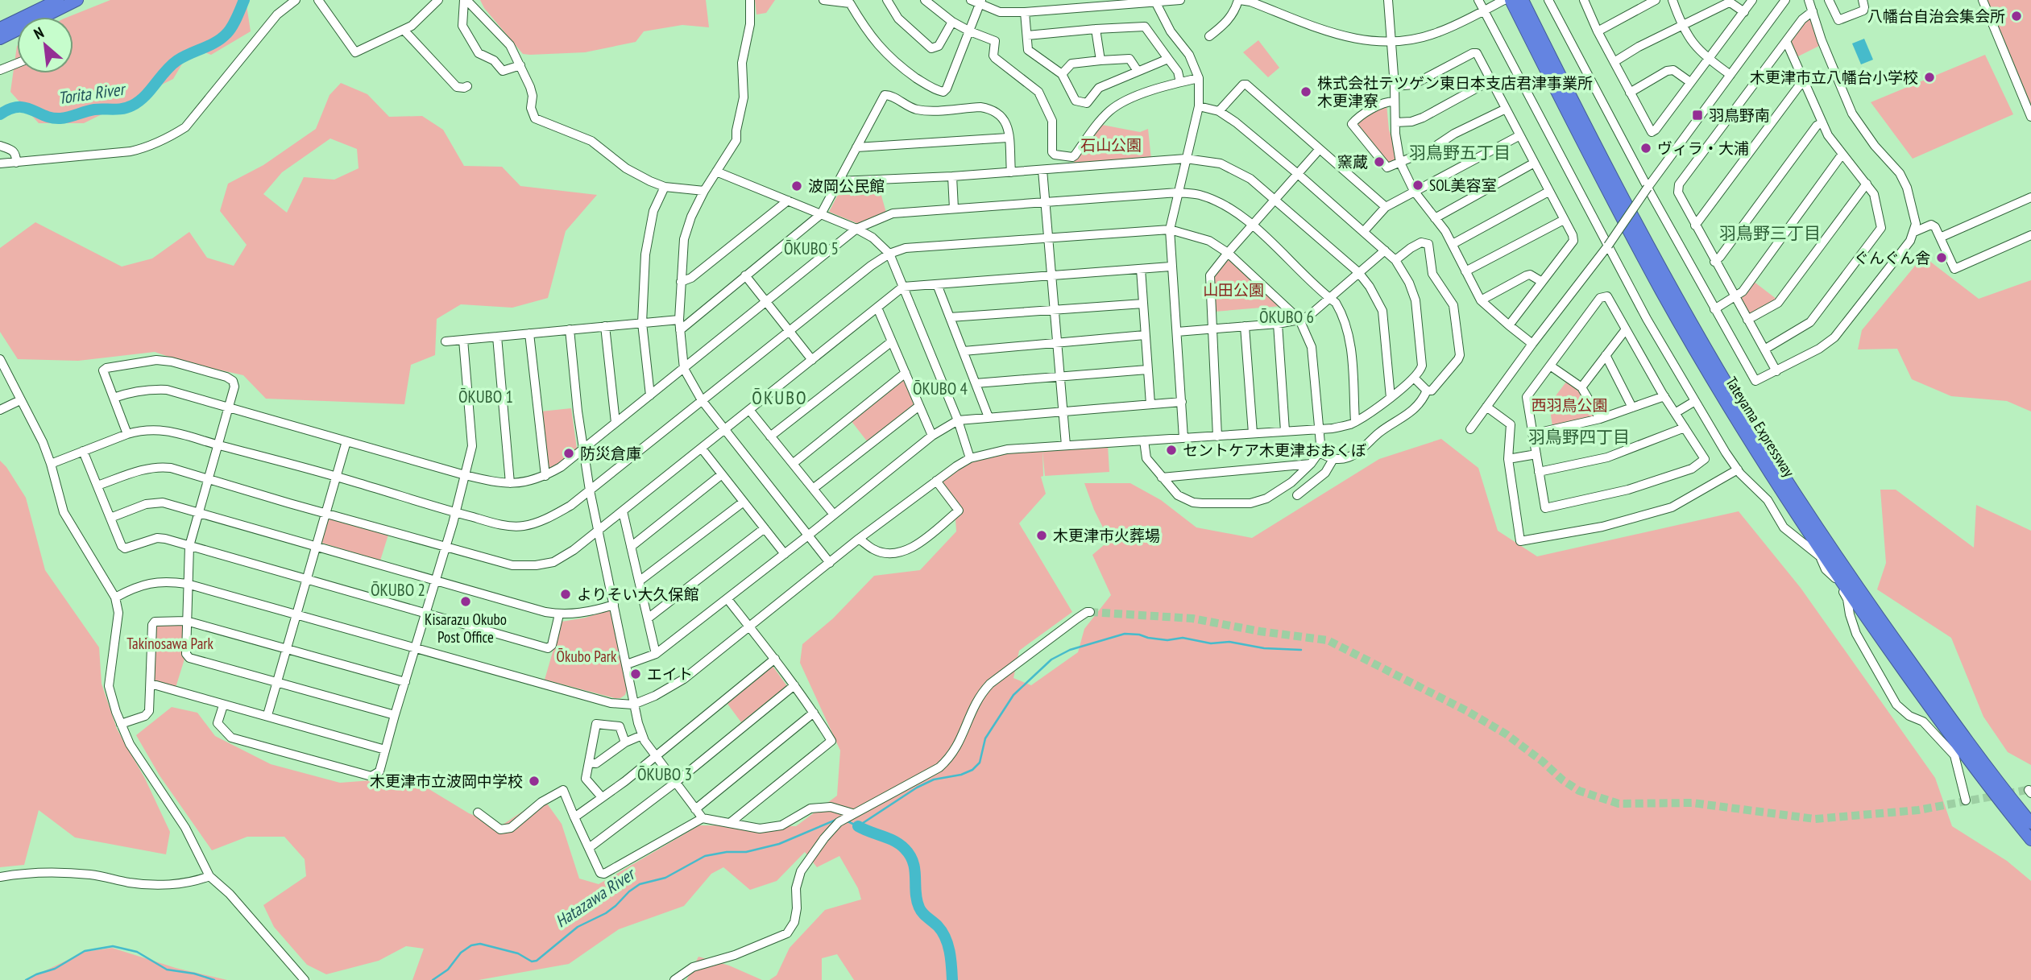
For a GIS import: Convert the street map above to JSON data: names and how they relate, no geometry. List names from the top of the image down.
{
  "streets": {
    "highway": ["Tateyama Expressway"]
  },
  "districts": [
    "羽鳥野五丁目",
    "羽鳥野三丁目",
    "ŌKUBO 5",
    "ŌKUBO 6",
    "ŌKUBO 4",
    "ŌKUBO 1",
    "ŌKUBO",
    "羽鳥野四丁目",
    "ŌKUBO 2",
    "ŌKUBO 3"
  ],
  "water": ["Torita River", "Hatazawa River"],
  "parks": [
    "石山公園",
    "山田公園",
    "西羽鳥公園",
    "Takinosawa Park",
    "Ōkubo Park"
  ],
  "places": {
    "other": [
      "八幡台自治会集会所",
      "木更津市立八幡台小学校",
      "株式会社テツゲン東日本支店君津事業所 木更津寮",
      "ヴィラ・大浦",
      "窯蔵",
      "SOL美容室",
      "波岡公民館",
      "ぐんぐん舎",
      "セントケア木更津おおくぼ",
      "防災倉庫",
      "木更津市火葬場",
      "よりそい大久保館",
      "Kisarazu Okubo Post Office",
      "エイト",
      "木更津市立波岡中学校"
    ],
    "transit": ["羽鳥野南"]
  },
  "north": "top left"
}
